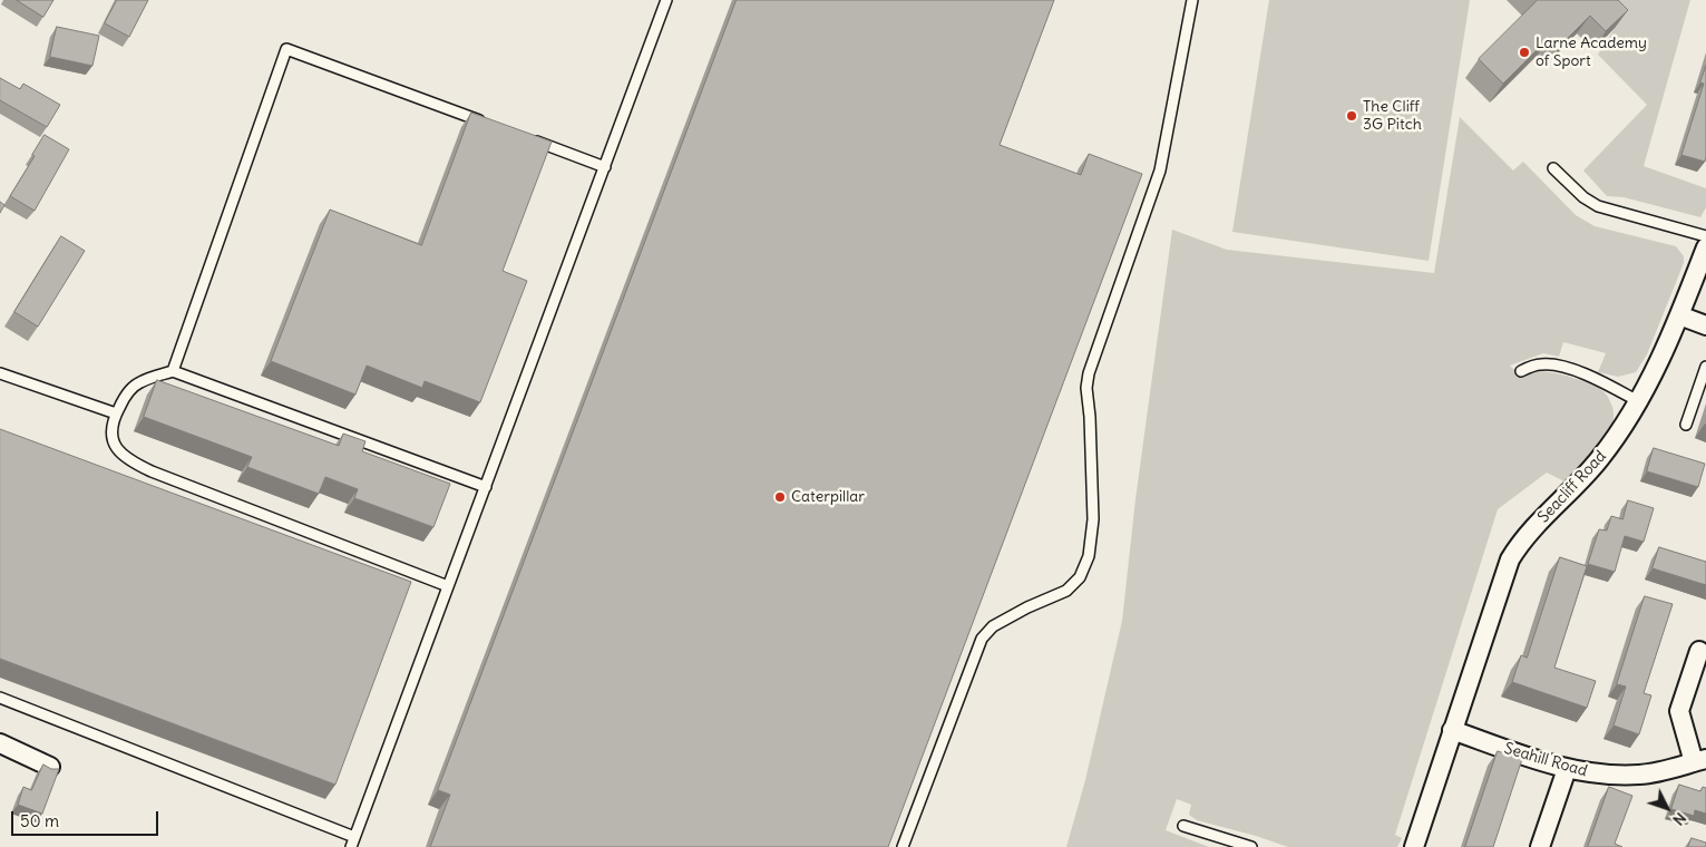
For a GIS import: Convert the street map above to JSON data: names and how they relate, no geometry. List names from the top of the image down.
{
  "streets": {
    "street": ["Seacliff Road", "Seahill Road"]
  },
  "crossings": [
    ["Seacliff Road", "Seahill Road"]
  ],
  "places": ["Larne Academy of Sport", "The Cliff 3G Pitch", "Caterpillar"],
  "scale_bar": "50 m",
  "north": "bottom right"
}
